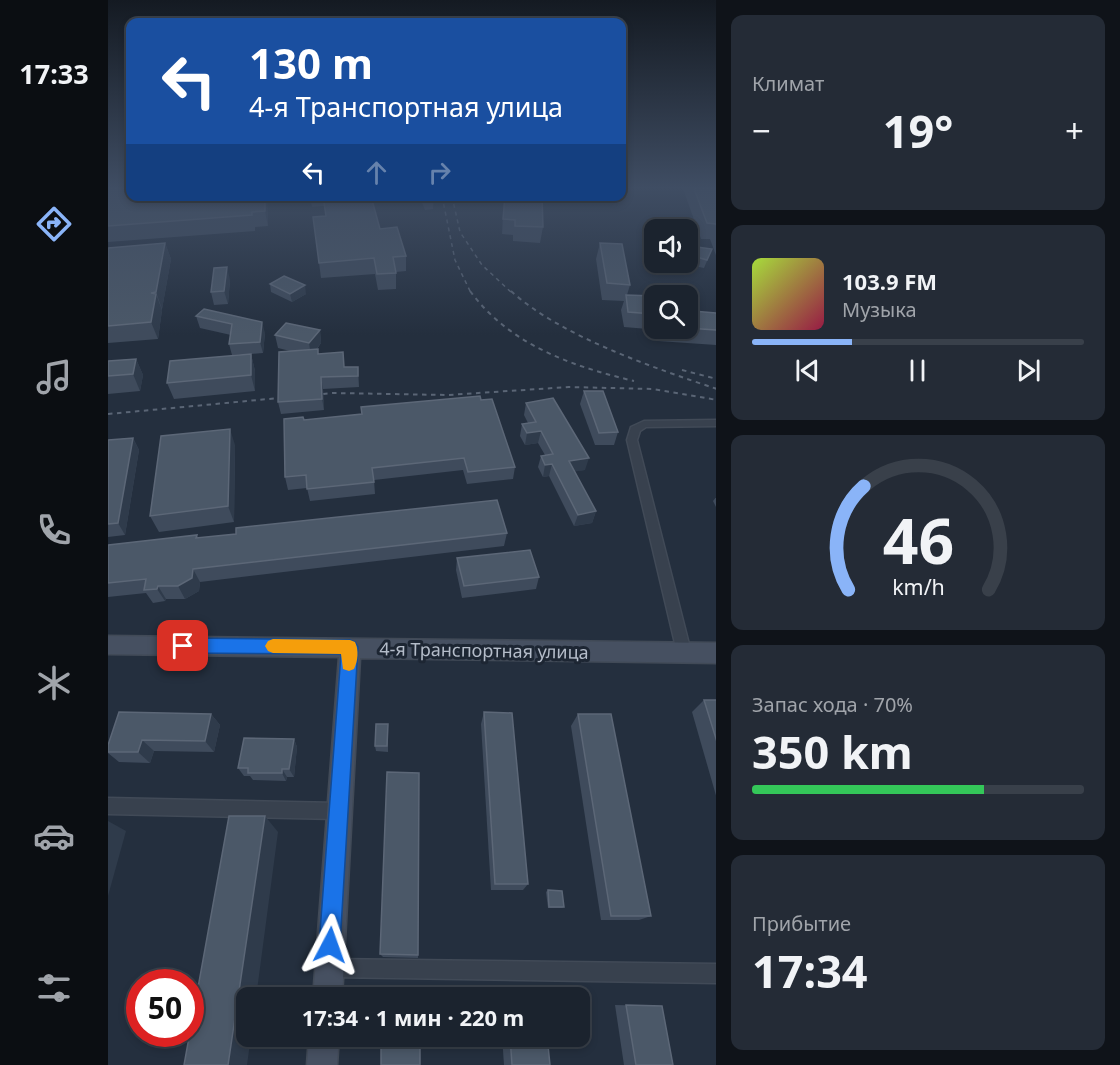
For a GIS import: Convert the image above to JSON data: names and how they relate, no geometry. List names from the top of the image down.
{
  "streets": {
    "main road": ["4-я Транспортная улица"]
  },
  "page": {
    "tabs": "17:33",
    "tile": [
      "Климат",
      ["Запас хода · 70%", "350 km"],
      ["Прибытие", "17:34"]
    ],
    "turn": ["130 m", "4-я Транспортная улица"],
    "heat": ["−", "19°", "+"],
    "song": ["103.9 FM", "Музыка"],
    "limit": "50",
    "trip": "17:34 · 1 мин · 220 m",
    "gauge": ["46", "km/h"]
  }
}
